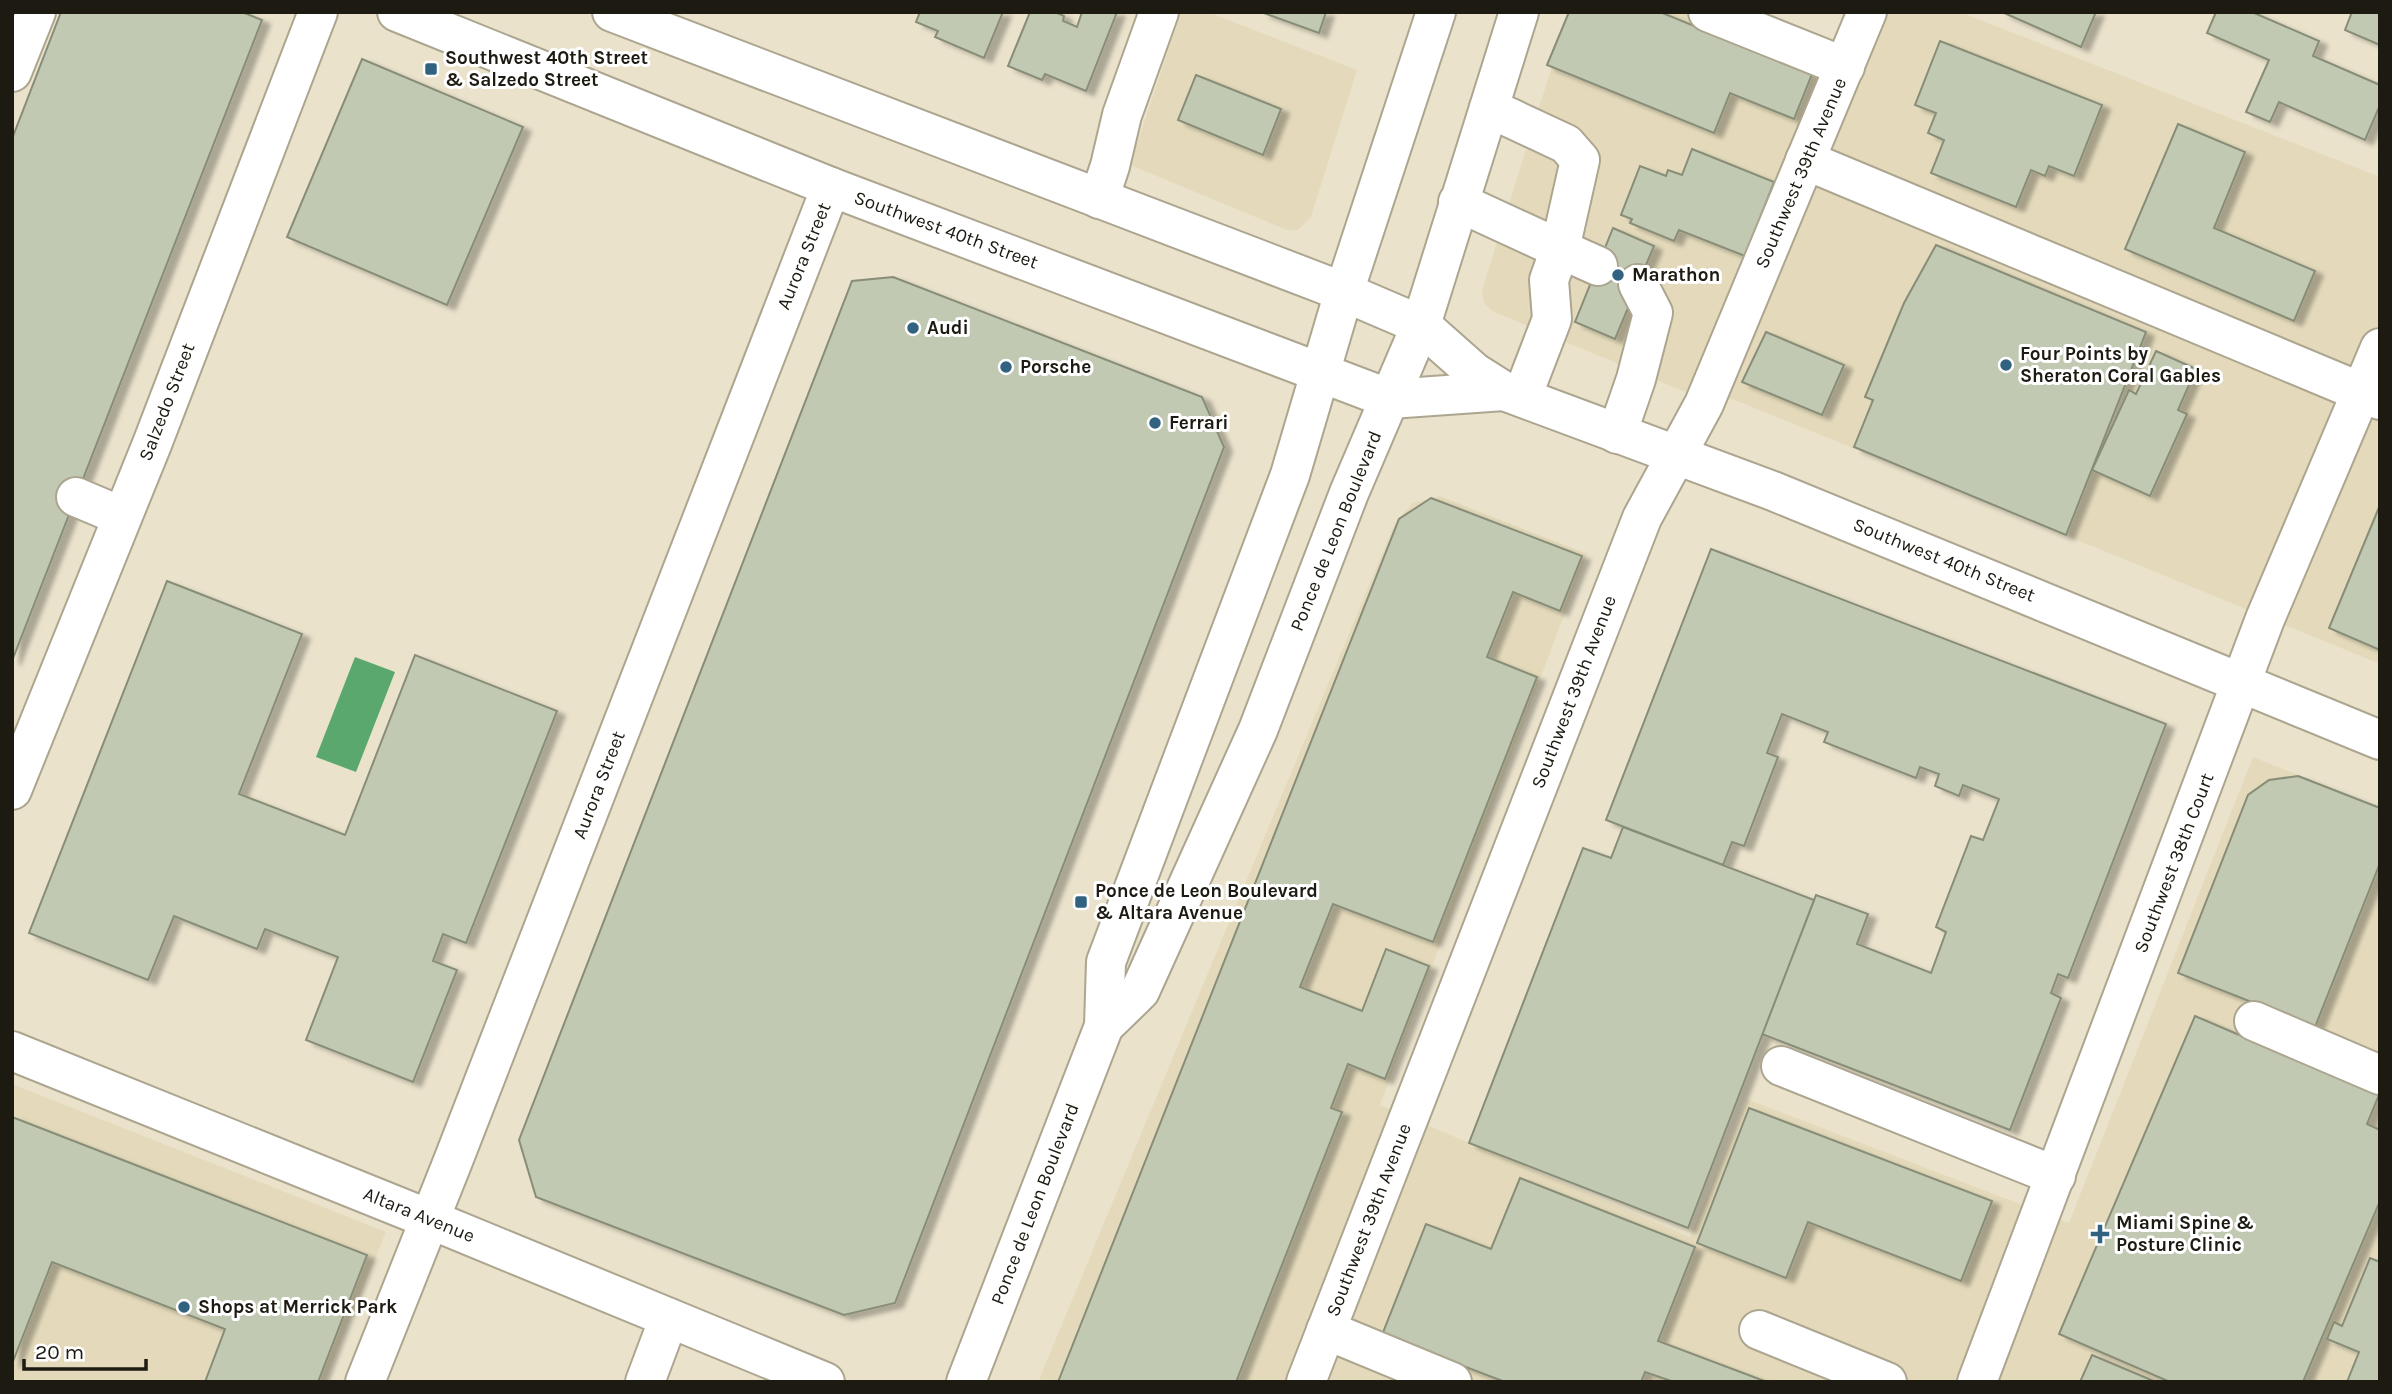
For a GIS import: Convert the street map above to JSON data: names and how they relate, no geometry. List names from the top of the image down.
{
  "streets": {
    "street": [
      "Southwest 39th Avenue",
      "Southwest 40th Street",
      "Aurora Street",
      "Salzedo Street",
      "Ponce de Leon Boulevard",
      "Southwest 38th Court",
      "Altara Avenue"
    ]
  },
  "crossings": [
    ["Southwest 39th Avenue", "Southwest 40th Street"],
    ["Southwest 40th Street", "Aurora Street"],
    ["Southwest 40th Street", "Ponce de Leon Boulevard"],
    ["Southwest 40th Street", "Southwest 38th Court"],
    ["Aurora Street", "Altara Avenue"]
  ],
  "places": {
    "transit": ["Southwest 40th Street & Salzedo Street", "Ponce de Leon Boulevard & Altara Avenue"],
    "other": [
      "Marathon",
      "Audi",
      "Four Points by Sheraton Coral Gables",
      "Porsche",
      "Ferrari",
      "Shops at Merrick Park"
    ],
    "health": ["Miami Spine & Posture Clinic"]
  },
  "scale_bar": "20 m"
}
